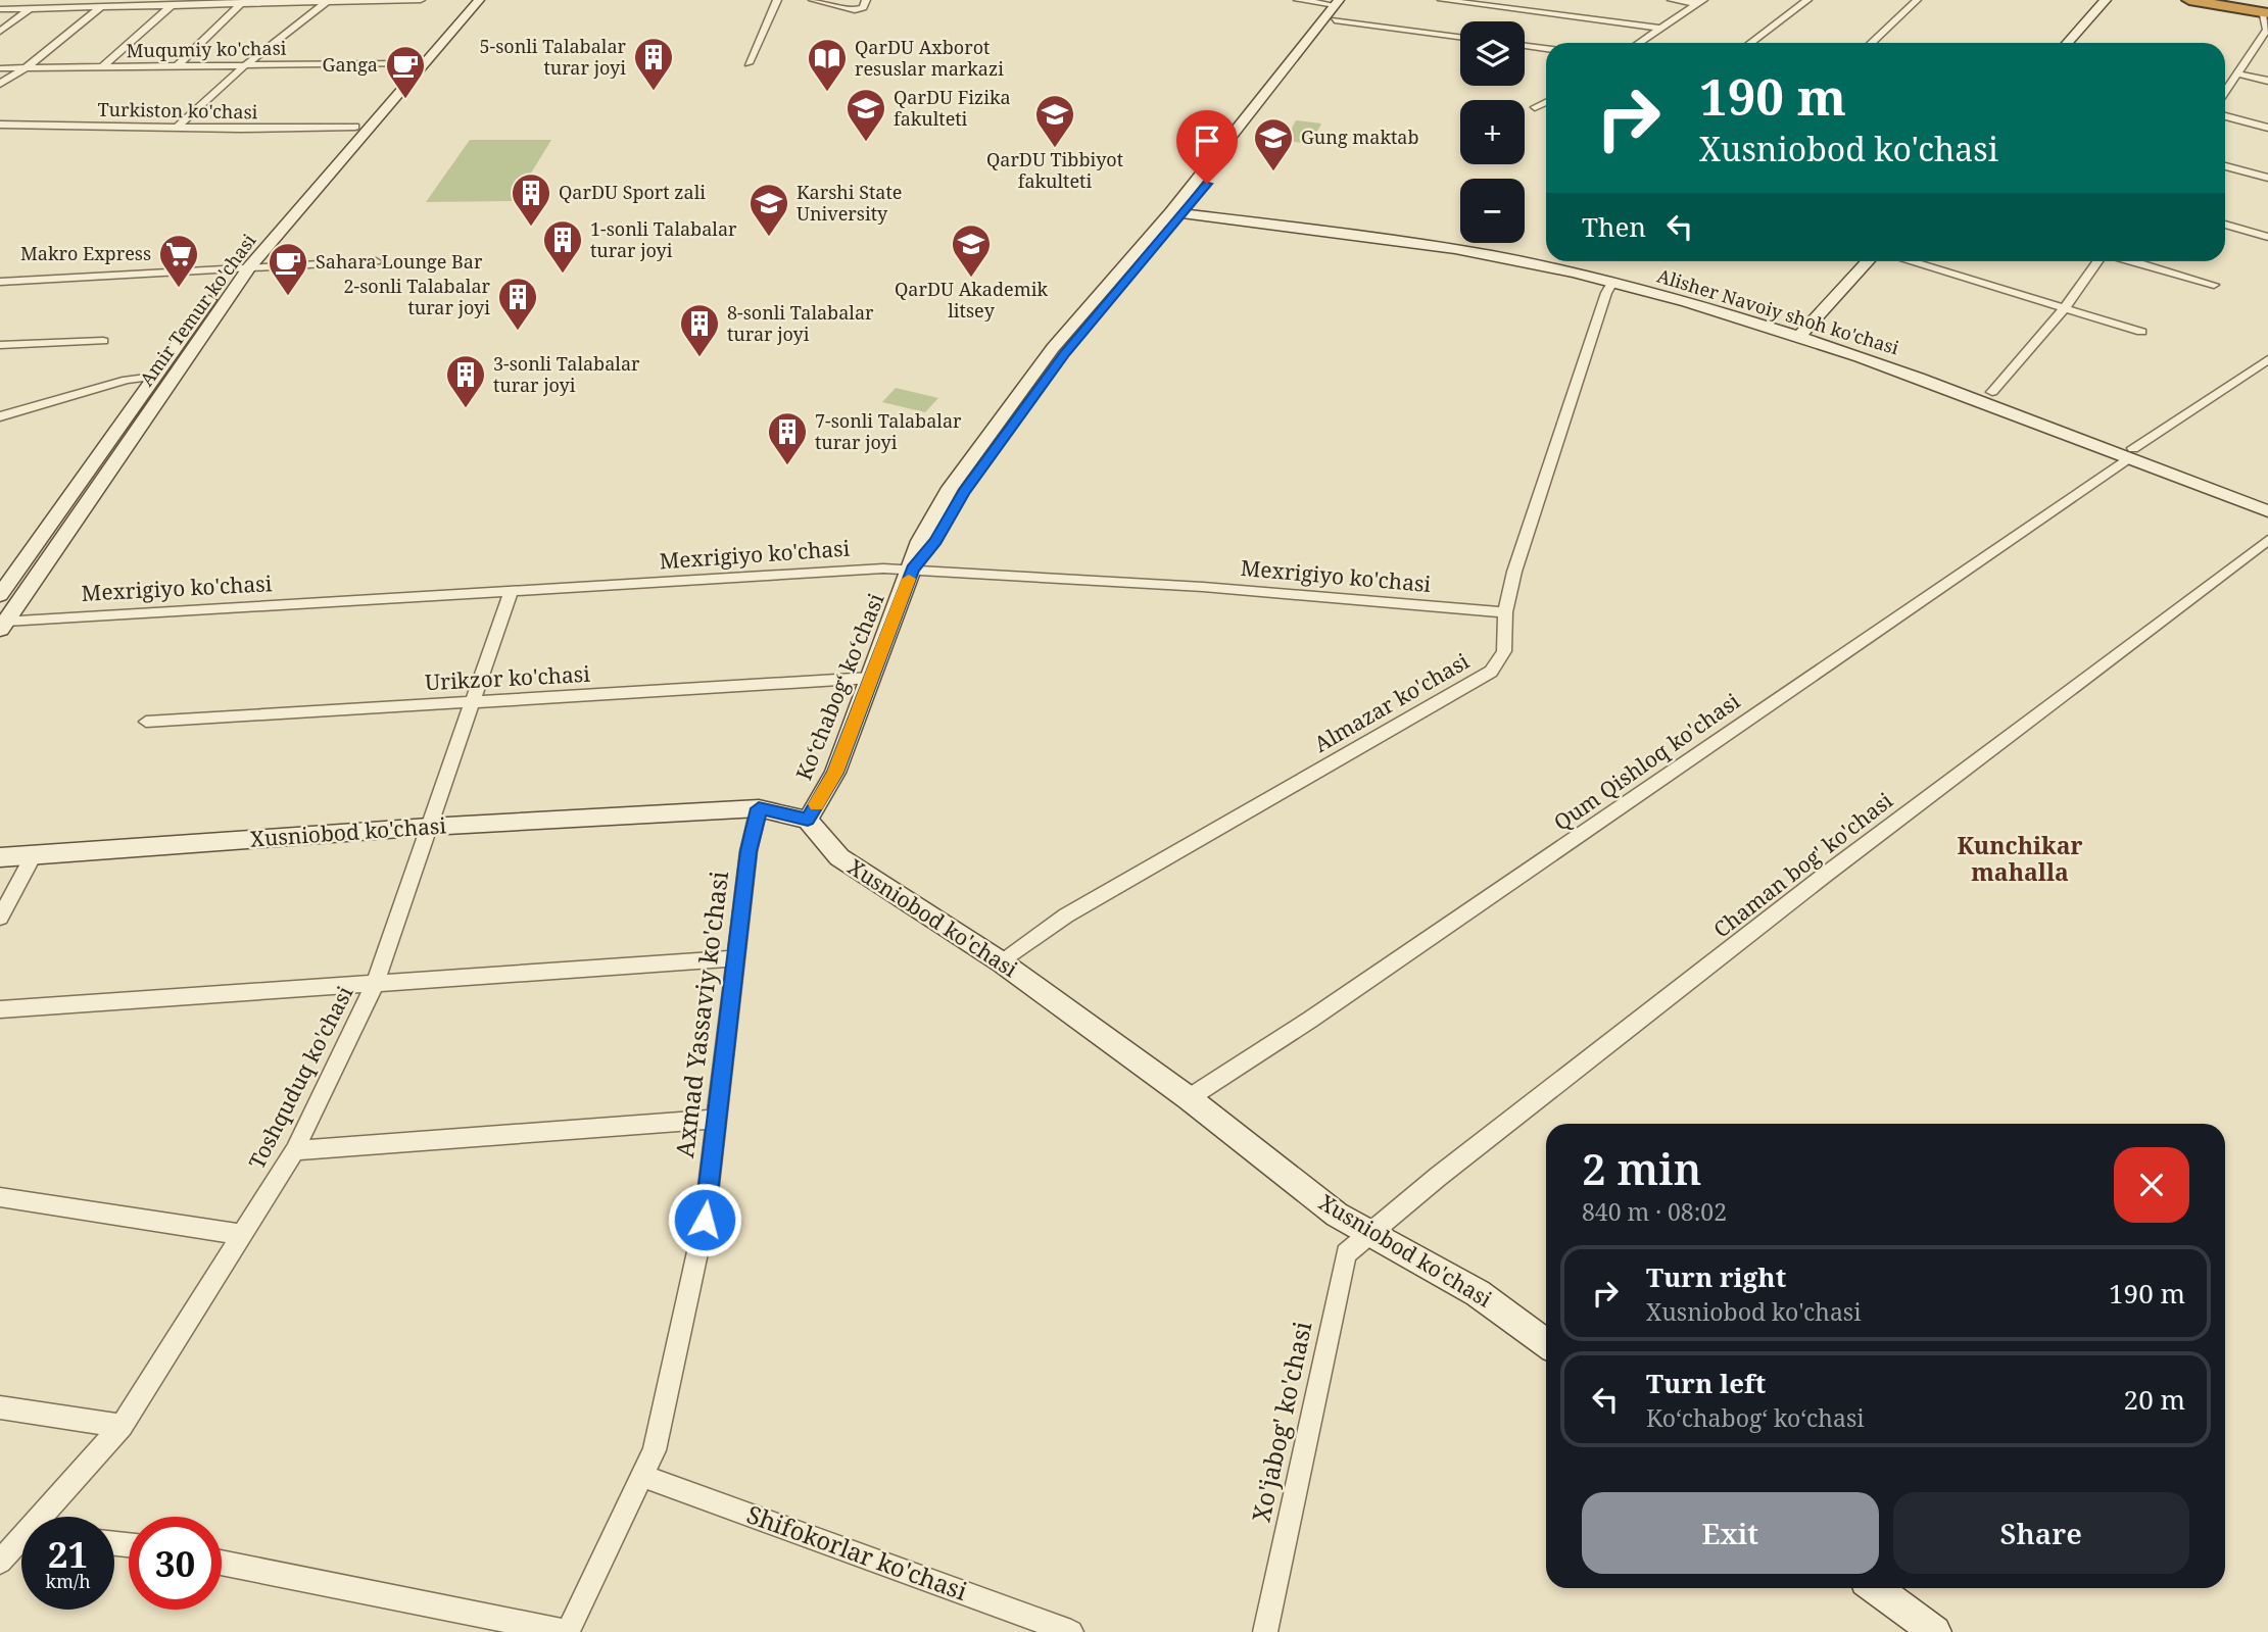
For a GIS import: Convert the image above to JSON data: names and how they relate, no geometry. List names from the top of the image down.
{
  "streets": {
    "main road": [
      "Amir Temur ko'chasi",
      "Alisher Navoiy shoh ko'chasi",
      "Ko‘chabog‘ ko‘chasi",
      "Xusniobod ko'chasi"
    ],
    "street": [
      "Muqumiy ko'chasi",
      "Turkiston ko'chasi",
      "Mexrigiyo ko'chasi",
      "Urikzor ko'chasi",
      "Almazar ko'chasi",
      "Qum Qishloq ko'chasi",
      "Chaman bog' ko'chasi",
      "Axmad Yassaviy ko'chasi",
      "Toshquduq ko'chasi",
      "Xo'jabog' ko'chasi",
      "Shifokorlar ko'chasi"
    ]
  },
  "crossings": [
    ["Muqumiy ko'chasi", "Amir Temur ko'chasi"],
    ["Turkiston ko'chasi", "Amir Temur ko'chasi"],
    ["Amir Temur ko'chasi", "Mexrigiyo ko'chasi"],
    ["Alisher Navoiy shoh ko'chasi", "Ko‘chabog‘ ko‘chasi"],
    ["Alisher Navoiy shoh ko'chasi", "Almazar ko'chasi"],
    ["Alisher Navoiy shoh ko'chasi", "Qum Qishloq ko'chasi"],
    ["Mexrigiyo ko'chasi", "Ko‘chabog‘ ko‘chasi"],
    ["Mexrigiyo ko'chasi", "Almazar ko'chasi"],
    ["Mexrigiyo ko'chasi", "Toshquduq ko'chasi"],
    ["Urikzor ko'chasi", "Ko‘chabog‘ ko‘chasi"],
    ["Urikzor ko'chasi", "Toshquduq ko'chasi"],
    ["Ko‘chabog‘ ko‘chasi", "Xusniobod ko'chasi"],
    ["Almazar ko'chasi", "Xusniobod ko'chasi"],
    ["Qum Qishloq ko'chasi", "Xusniobod ko'chasi"],
    ["Xusniobod ko'chasi", "Chaman bog' ko'chasi"],
    ["Xusniobod ko'chasi", "Axmad Yassaviy ko'chasi"],
    ["Xusniobod ko'chasi", "Toshquduq ko'chasi"],
    ["Xusniobod ko'chasi", "Xo'jabog' ko'chasi"],
    ["Chaman bog' ko'chasi", "Xo'jabog' ko'chasi"],
    ["Axmad Yassaviy ko'chasi", "Shifokorlar ko'chasi"]
  ],
  "districts": ["Kunchikar mahalla"],
  "places": {
    "building": [
      "5-sonli Talabalar turar joyi",
      "QarDU Sport zali",
      "1-sonli Talabalar turar joyi",
      "2-sonli Talabalar turar joyi",
      "8-sonli Talabalar turar joyi",
      "3-sonli Talabalar turar joyi",
      "7-sonli Talabalar turar joyi"
    ],
    "library": ["QarDU Axborot resuslar markazi"],
    "cafe": ["Ganga", "Sahara Lounge Bar"],
    "school or university": [
      "QarDU Fizika fakulteti",
      "QarDU Tibbiyot fakulteti",
      "Gung maktab",
      "Karshi State University",
      "QarDU Akademik litsey"
    ],
    "supermarket": ["Makro Express"]
  },
  "page": {
    "map_buttons": ["+", "−"],
    "turn": ["190 m", "Xusniobod ko'chasi"],
    "then": "Then",
    "heading": ["2 min", "840 m · 08:02"],
    "list": [
      {
        "name": "Turn right",
        "note": "Xusniobod ko'chasi",
        "value": "190 m"
      },
      {
        "name": "Turn left",
        "note": "Ko‘chabog‘ ko‘chasi",
        "value": "20 m"
      }
    ],
    "buttons": ["Exit", "Share"],
    "speed": "21 km/h",
    "limit": "30"
  }
}
